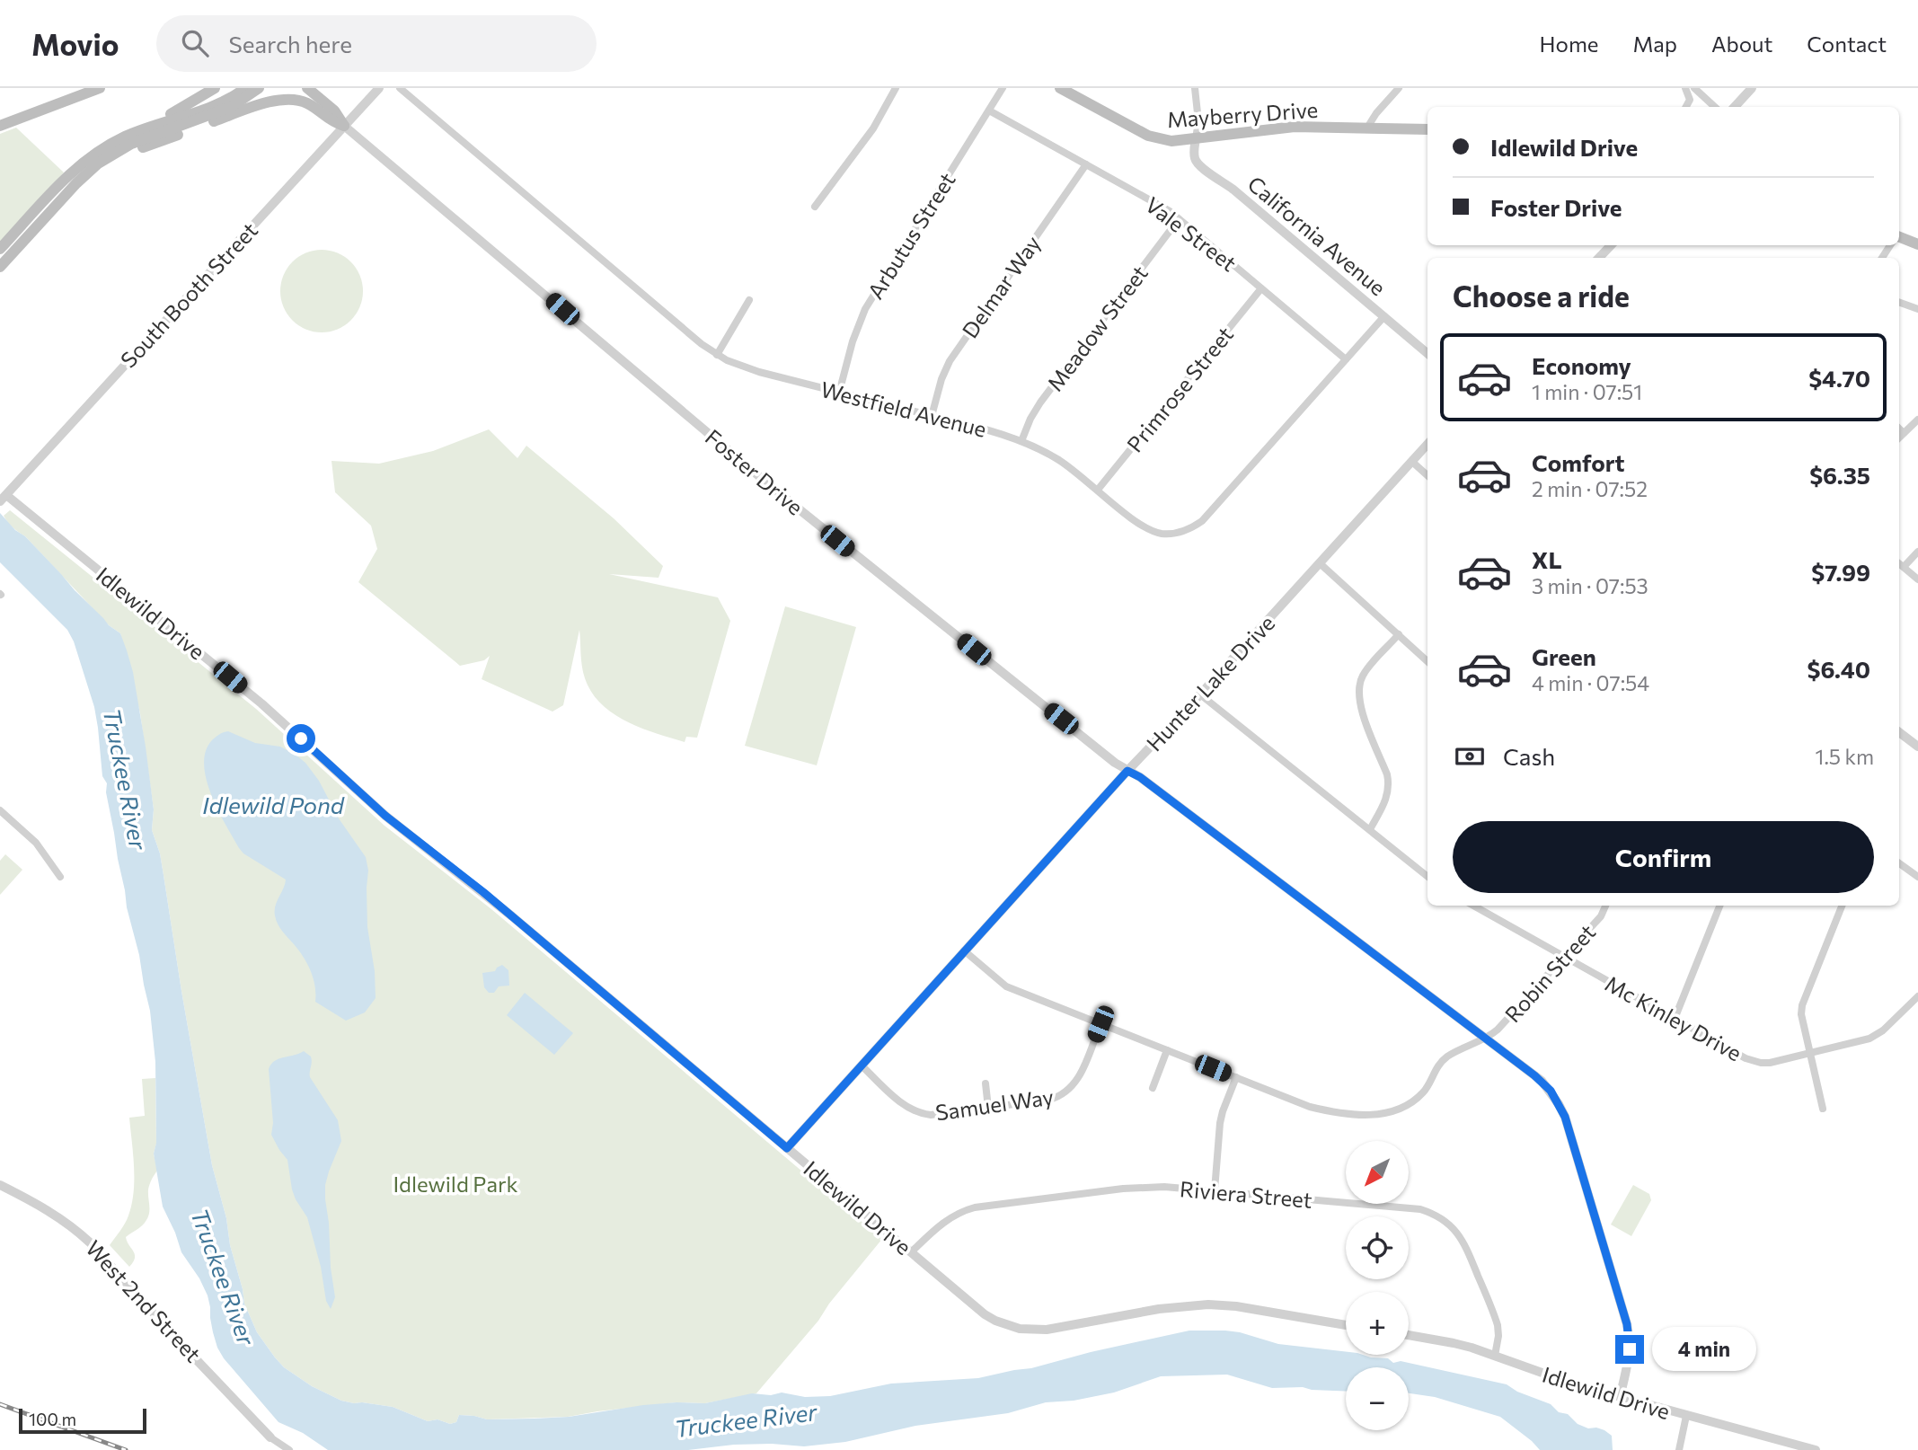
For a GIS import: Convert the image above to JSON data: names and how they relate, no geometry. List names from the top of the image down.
{
  "streets": {
    "main road": ["Mayberry Drive"],
    "street": [
      "Vale Street",
      "Arbutus Street",
      "California Avenue",
      "Delmar Way",
      "South Booth Street",
      "Meadow Street",
      "Primrose Street",
      "Westfield Avenue",
      "Foster Drive",
      "Idlewild Drive",
      "Hunter Lake Drive",
      "Robin Street",
      "Mc Kinley Drive",
      "Samuel Way",
      "Riviera Street",
      "West 2nd Street"
    ]
  },
  "crossings": [
    ["Mayberry Drive", "California Avenue"],
    ["Vale Street", "Arbutus Street"],
    ["Vale Street", "Delmar Way"],
    ["Vale Street", "Meadow Street"],
    ["Vale Street", "Primrose Street"],
    ["Vale Street", "Westfield Avenue"],
    ["Arbutus Street", "Westfield Avenue"],
    ["California Avenue", "Westfield Avenue"],
    ["Delmar Way", "Westfield Avenue"],
    ["South Booth Street", "Foster Drive"],
    ["South Booth Street", "Idlewild Drive"],
    ["Meadow Street", "Westfield Avenue"],
    ["Primrose Street", "Westfield Avenue"],
    ["Foster Drive", "Idlewild Drive"],
    ["Foster Drive", "Hunter Lake Drive"],
    ["Foster Drive", "Robin Street"],
    ["Idlewild Drive", "Hunter Lake Drive"],
    ["Idlewild Drive", "Riviera Street"],
    ["Hunter Lake Drive", "Robin Street"],
    ["Hunter Lake Drive", "Samuel Way"],
    ["Robin Street", "Mc Kinley Drive"],
    ["Robin Street", "Samuel Way"]
  ],
  "water": ["Truckee River", "Idlewild Pond"],
  "parks": ["Idlewild Park"],
  "scale_bar": "100 m",
  "north": "bottom left",
  "page": {
    "header": "Movio",
    "search": "Search here",
    "nav": [
      "Home",
      "Map",
      "About",
      "Contact"
    ],
    "banner": ["Idlewild Drive", "Foster Drive"],
    "heading": "Choose a ride",
    "list": [
      {
        "name": "Economy",
        "note": "1 min · 07:51",
        "value": "$4.70"
      },
      {
        "name": "Comfort",
        "note": "2 min · 07:52",
        "value": "$6.35"
      },
      {
        "name": "XL",
        "note": "3 min · 07:53",
        "value": "$7.99"
      },
      {
        "name": "Green",
        "note": "4 min · 07:54",
        "value": "$6.40"
      }
    ],
    "pay": ["Cash", "1.5 km"],
    "buttons": "Confirm",
    "map_buttons": ["+", "−"],
    "bubble": "4 min",
    "scale": "100 m"
  }
}
